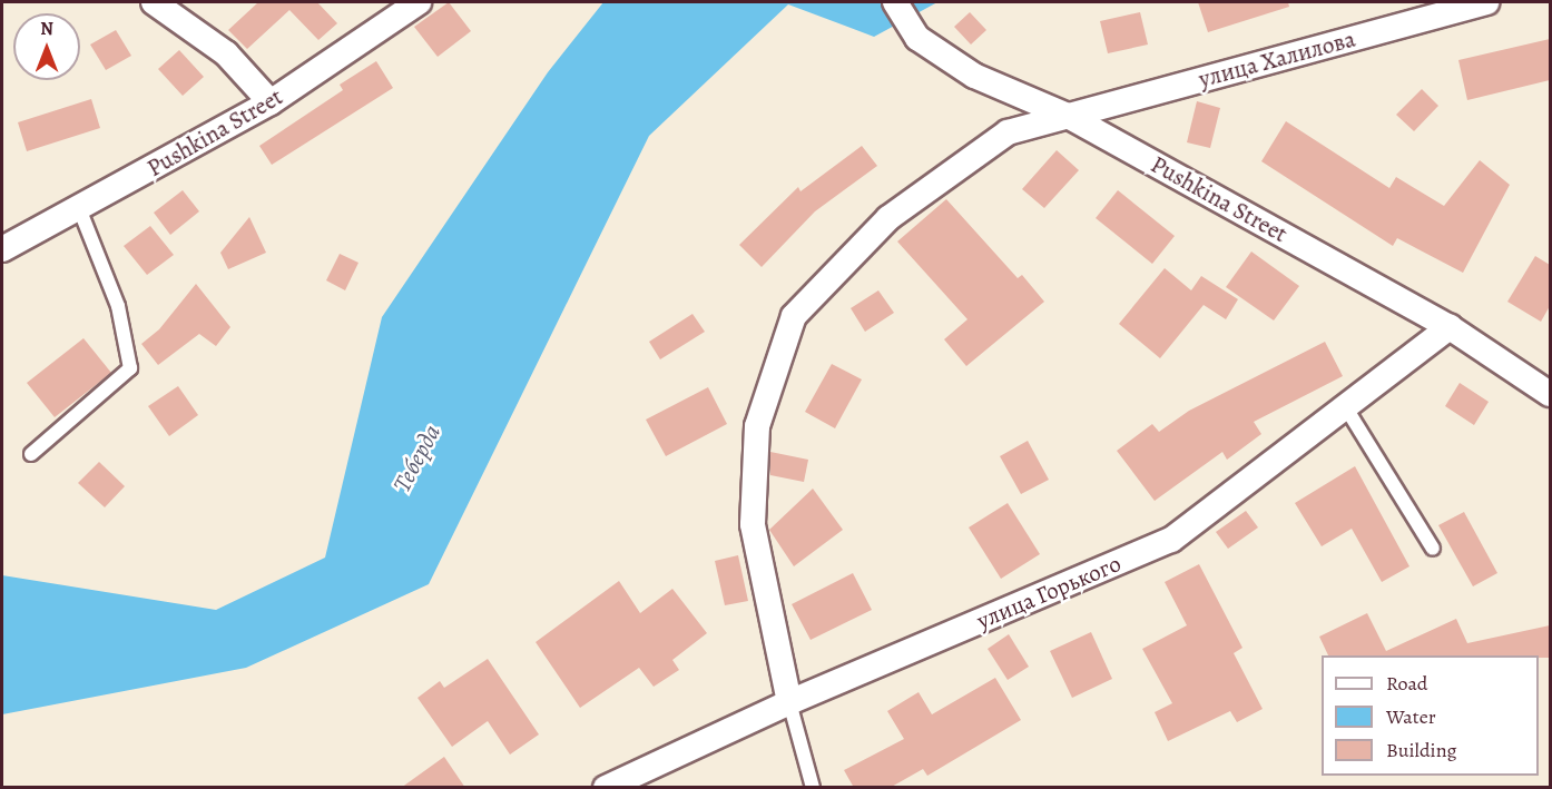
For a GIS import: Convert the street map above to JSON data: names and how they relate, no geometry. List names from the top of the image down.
{
  "streets": {
    "street": ["улица Халилова", "Pushkina Street", "улица Горького"]
  },
  "crossings": [
    ["улица Халилова", "Pushkina Street"],
    ["улица Халилова", "улица Горького"],
    ["Pushkina Street", "улица Горького"]
  ],
  "water": ["Теберда"],
  "legend": ["Road", "Water", "Building"],
  "north": "top"
}
